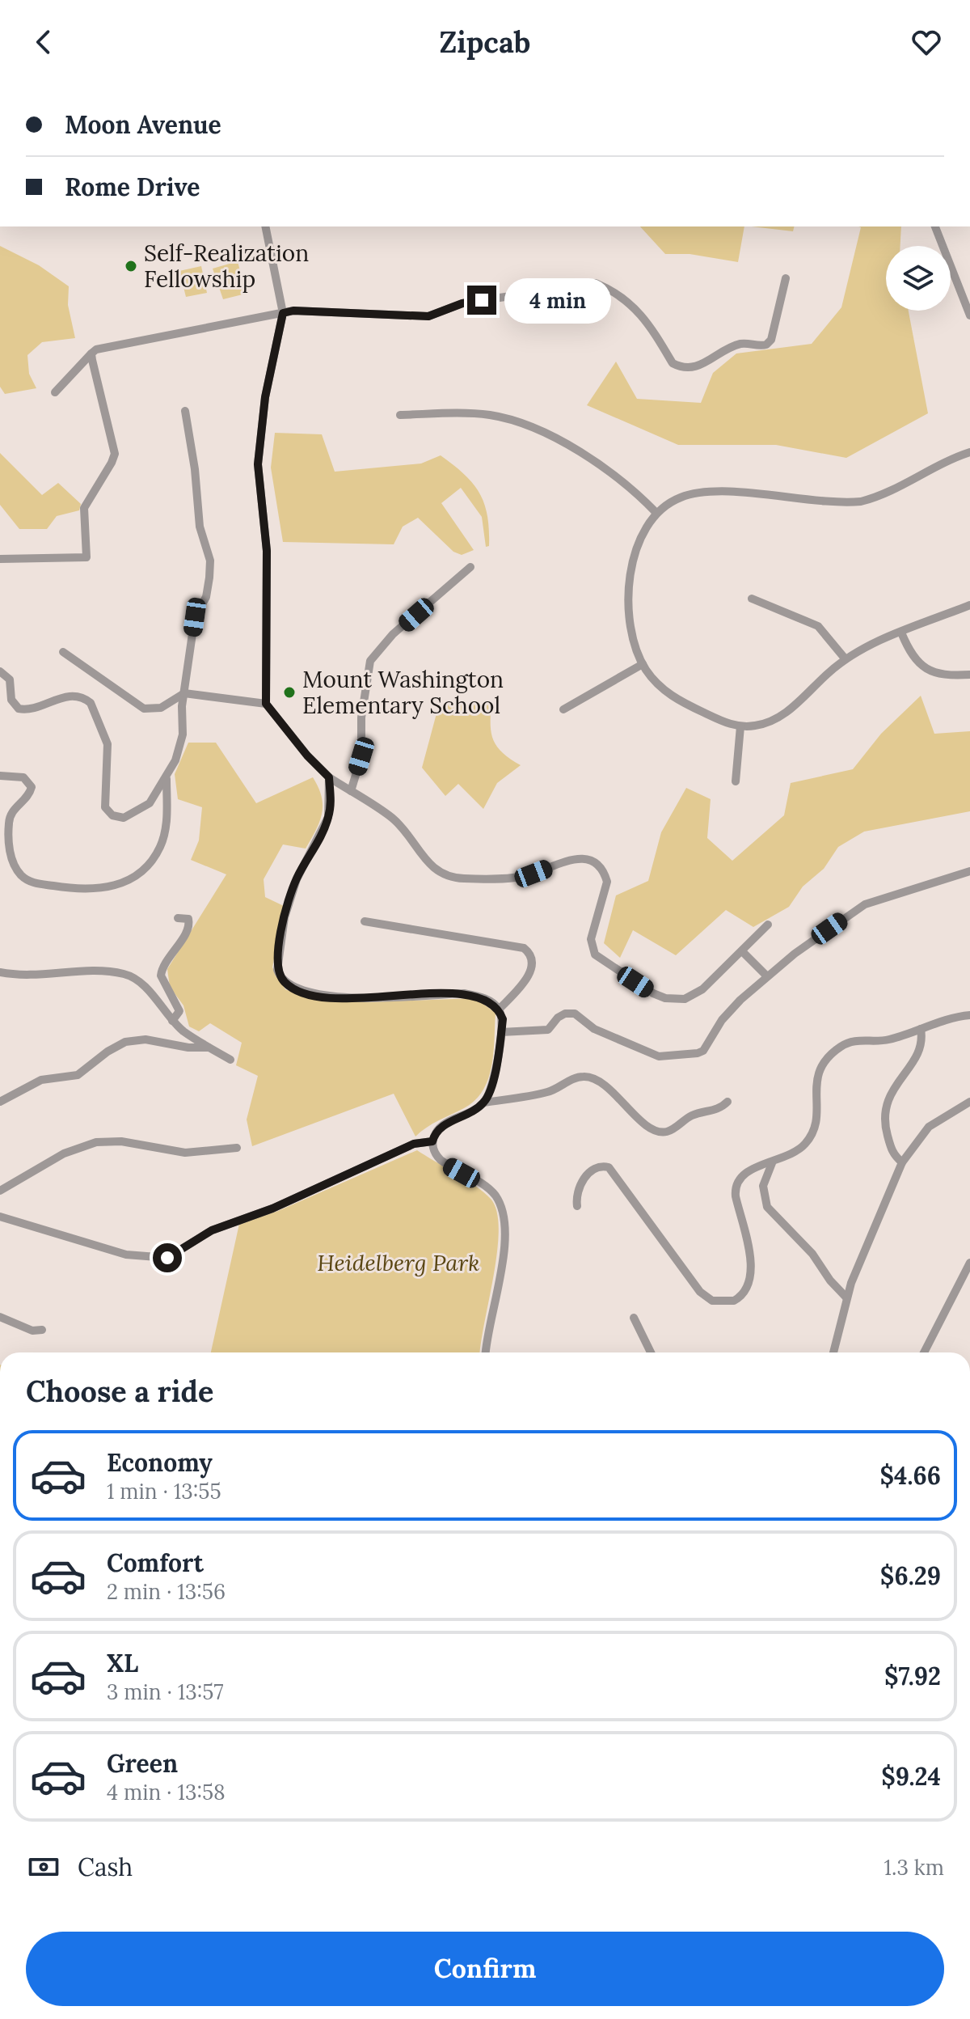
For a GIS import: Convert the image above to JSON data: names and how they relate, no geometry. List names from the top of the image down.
{
  "parks": ["Heidelberg Park"],
  "places": ["Self-Realization Fellowship", "Mount Washington Elementary School"],
  "page": {
    "header": "Zipcab",
    "banner": ["Moon Avenue", "Rome Drive"],
    "bubble": "4 min",
    "heading": "Choose a ride",
    "list": [
      {
        "name": "Economy",
        "note": "1 min · 13:55",
        "value": "$4.66"
      },
      {
        "name": "Comfort",
        "note": "2 min · 13:56",
        "value": "$6.29"
      },
      {
        "name": "XL",
        "note": "3 min · 13:57",
        "value": "$7.92"
      },
      {
        "name": "Green",
        "note": "4 min · 13:58",
        "value": "$9.24"
      }
    ],
    "pay": ["Cash", "1.3 km"],
    "buttons": "Confirm"
  }
}
